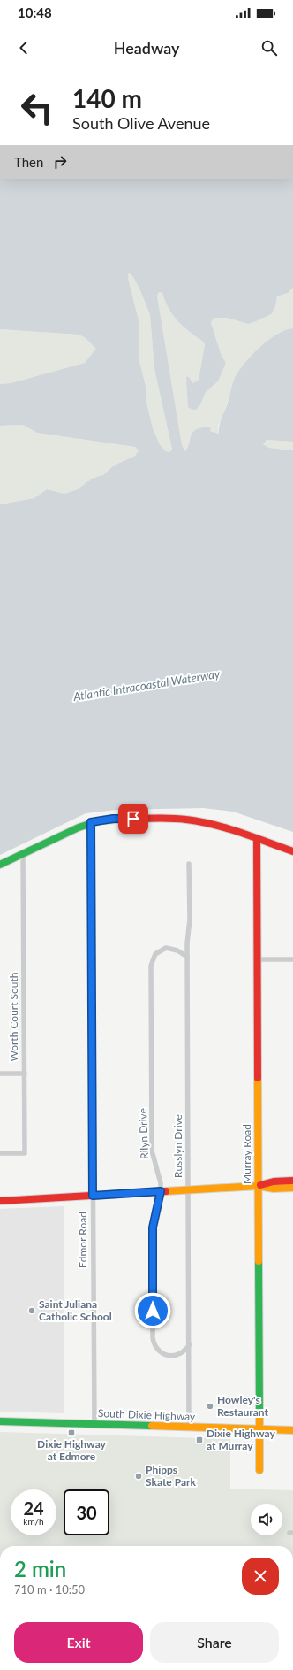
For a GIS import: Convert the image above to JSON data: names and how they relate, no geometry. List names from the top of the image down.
{
  "streets": {
    "street": [
      "Worth Court South",
      "Rilyn Drive",
      "Russlyn Drive",
      "Murray Road",
      "Edmor Road",
      "South Dixie Highway"
    ]
  },
  "crossings": [
    ["Rilyn Drive", "Russlyn Drive"],
    ["Russlyn Drive", "South Dixie Highway"],
    ["Murray Road", "South Dixie Highway"],
    ["Edmor Road", "South Dixie Highway"]
  ],
  "water": ["Atlantic Intracoastal Waterway"],
  "places": {
    "other": ["Saint Juliana Catholic School", "Howley's Restaurant", "Phipps Skate Park"],
    "transit": ["Dixie Highway at Edmore", "Dixie Highway at Murray"]
  },
  "page": {
    "status": "10:48",
    "header": "Headway",
    "turn": ["140 m", "South Olive Avenue"],
    "then": "Then",
    "speed": "24 km/h",
    "limit": "30",
    "heading": ["2 min", "710 m · 10:50"],
    "buttons": ["Exit", "Share"]
  }
}
